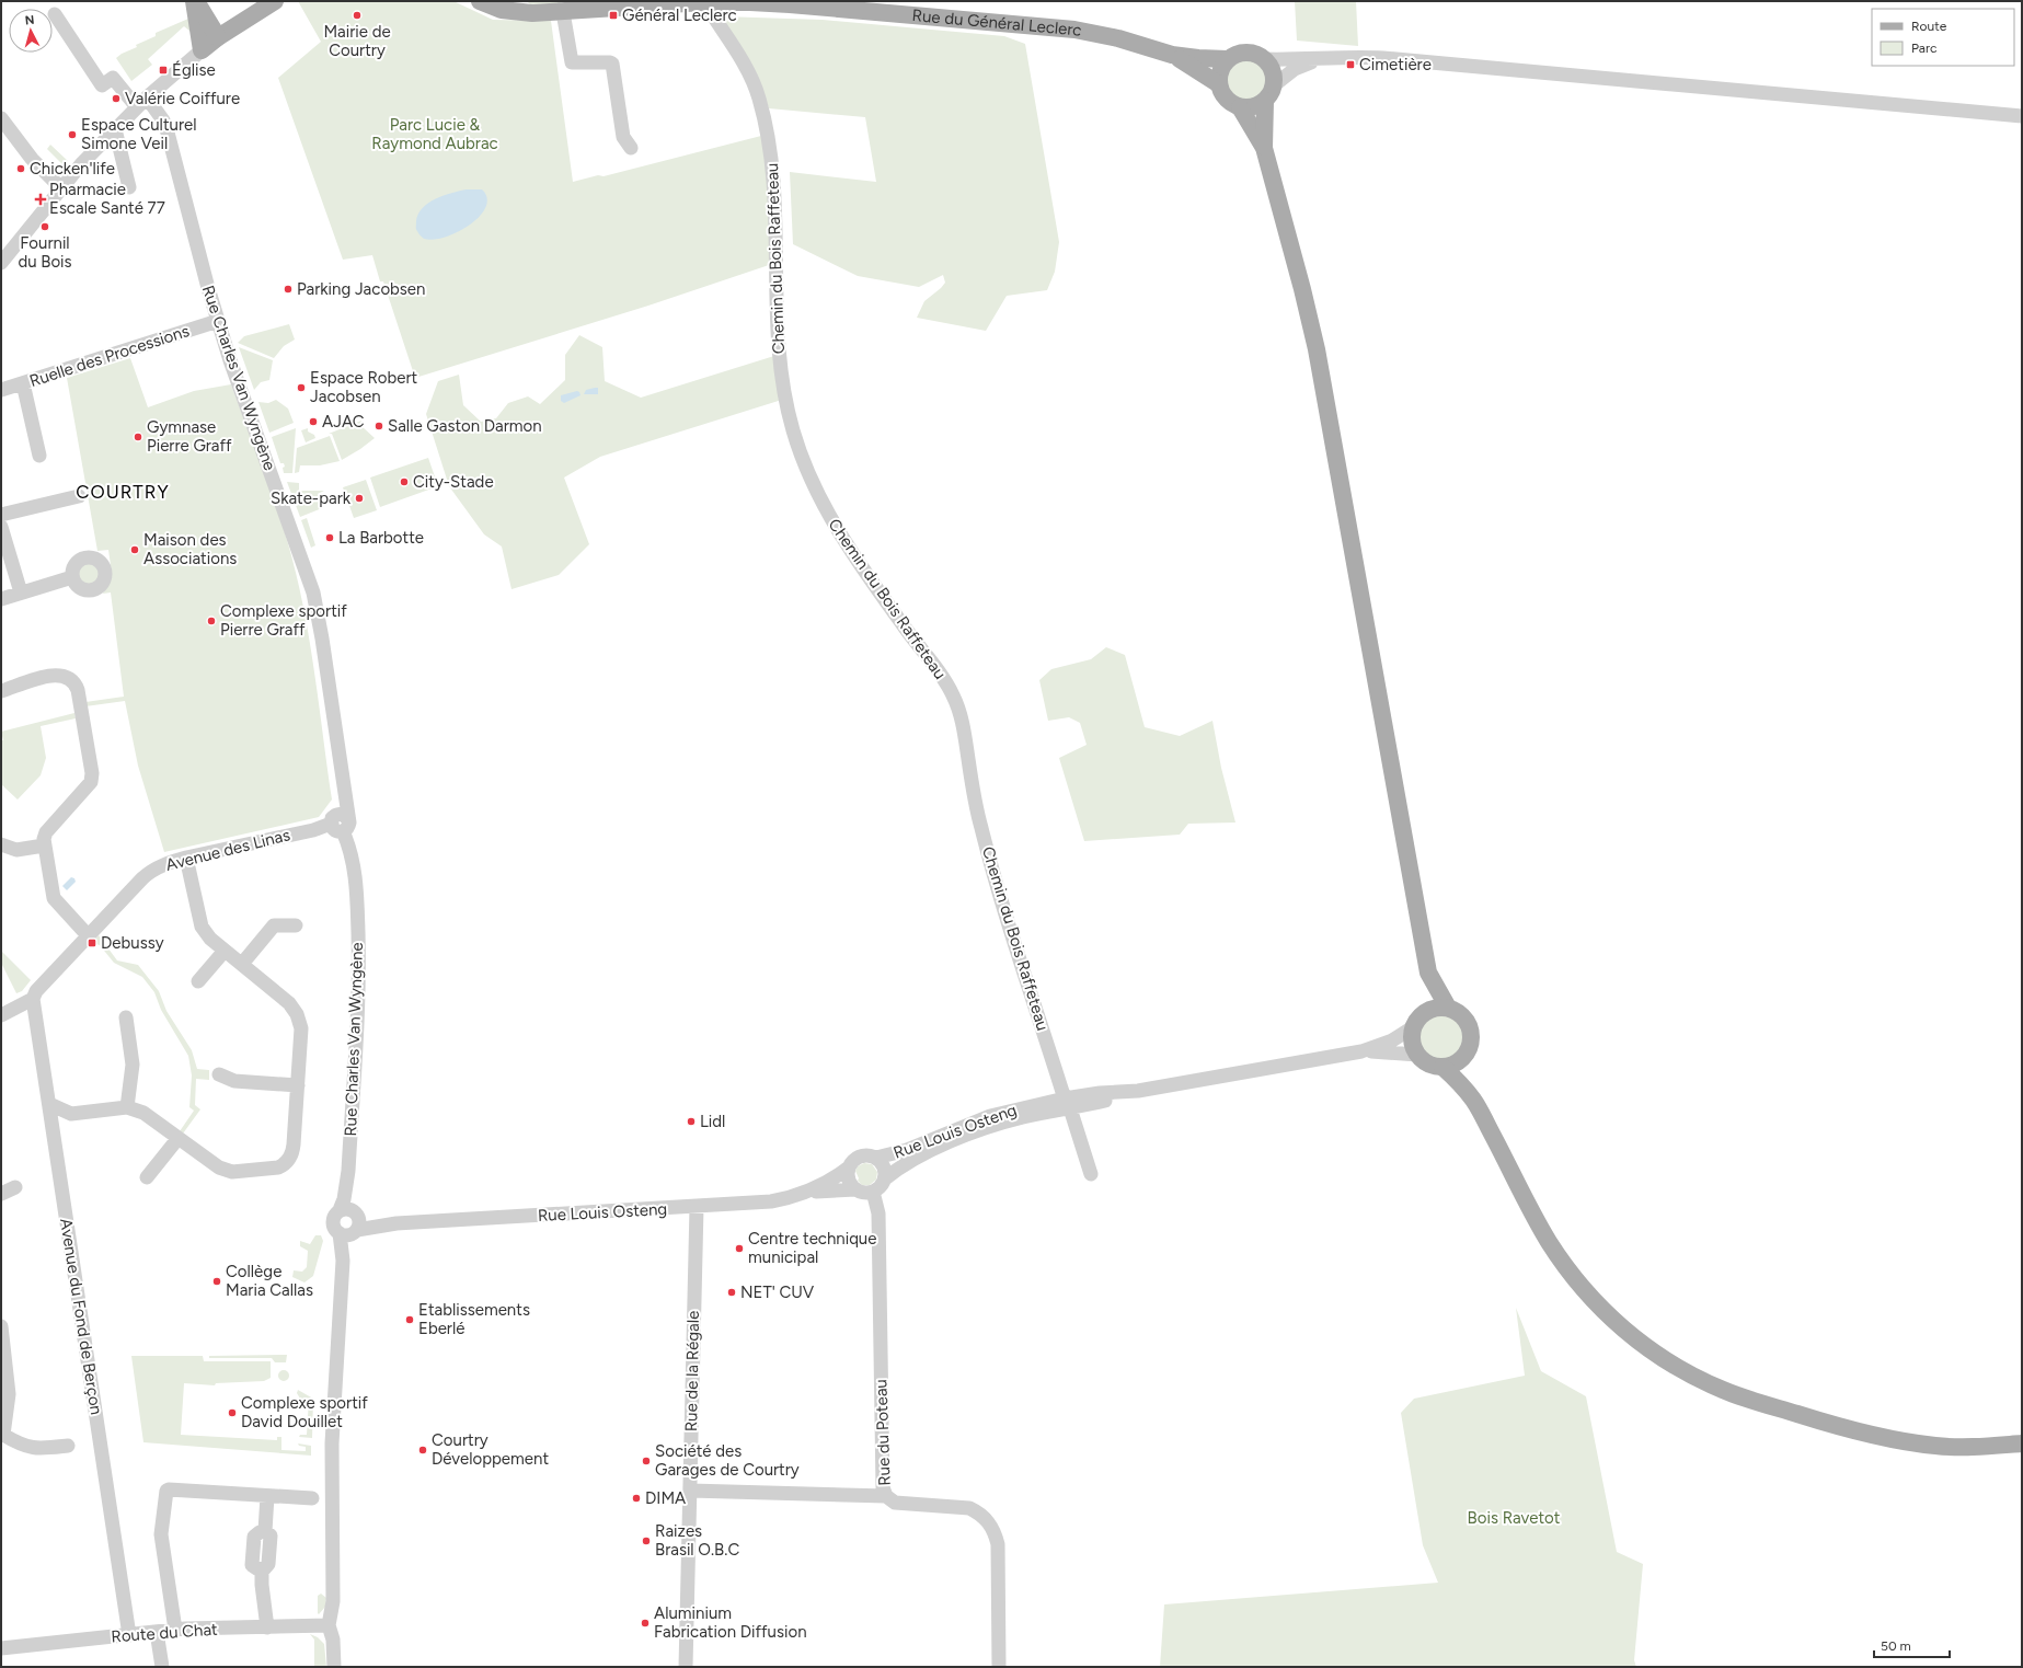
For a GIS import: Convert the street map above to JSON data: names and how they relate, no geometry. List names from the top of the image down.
{
  "streets": {
    "main road": ["Rue du Général Leclerc"],
    "street": [
      "Chemin du Bois Raffeteau",
      "Ruelle des Processions",
      "Rue Charles Van Wyngène",
      "Avenue des Linas",
      "Rue Louis Osteng",
      "Avenue du Fond de Berçon",
      "Rue de la Régale",
      "Rue du Poteau",
      "Route du Chat"
    ]
  },
  "crossings": [
    ["Rue du Général Leclerc", "Chemin du Bois Raffeteau"],
    ["Chemin du Bois Raffeteau", "Rue Louis Osteng"],
    ["Ruelle des Processions", "Rue Charles Van Wyngène"],
    ["Rue Charles Van Wyngène", "Avenue des Linas"],
    ["Rue Charles Van Wyngène", "Rue Louis Osteng"],
    ["Avenue des Linas", "Avenue du Fond de Berçon"],
    ["Rue Louis Osteng", "Rue de la Régale"],
    ["Rue Louis Osteng", "Rue du Poteau"],
    ["Avenue du Fond de Berçon", "Route du Chat"]
  ],
  "districts": ["COURTRY"],
  "parks": ["Parc Lucie & Raymond Aubrac", "Bois Ravetot"],
  "places": {
    "other": [
      "Mairie de Courtry",
      "Valérie Coiffure",
      "Espace Culturel Simone Veil",
      "Chicken'life",
      "Fournil du Bois",
      "Parking Jacobsen",
      "Espace Robert Jacobsen",
      "AJAC",
      "Salle Gaston Darmon",
      "Gymnase Pierre Graff",
      "City-Stade",
      "Skate-park",
      "La Barbotte",
      "Maison des Associations",
      "Complexe sportif Pierre Graff",
      "Lidl",
      "Centre technique municipal",
      "Collège Maria Callas",
      "NET' CUV",
      "Etablissements Eberlé",
      "Complexe sportif David Douillet",
      "Courtry Développement",
      "Société des Garages de Courtry",
      "DIMA",
      "Raizes Brasil O.B.C",
      "Aluminium Fabrication Diffusion"
    ],
    "transit": [
      "Général Leclerc",
      "Cimetière",
      "Église",
      "Debussy"
    ],
    "health": ["Pharmacie Escale Santé 77"]
  },
  "legend": ["Route", "Parc"],
  "scale_bar": "50 m",
  "north": "top"
}
